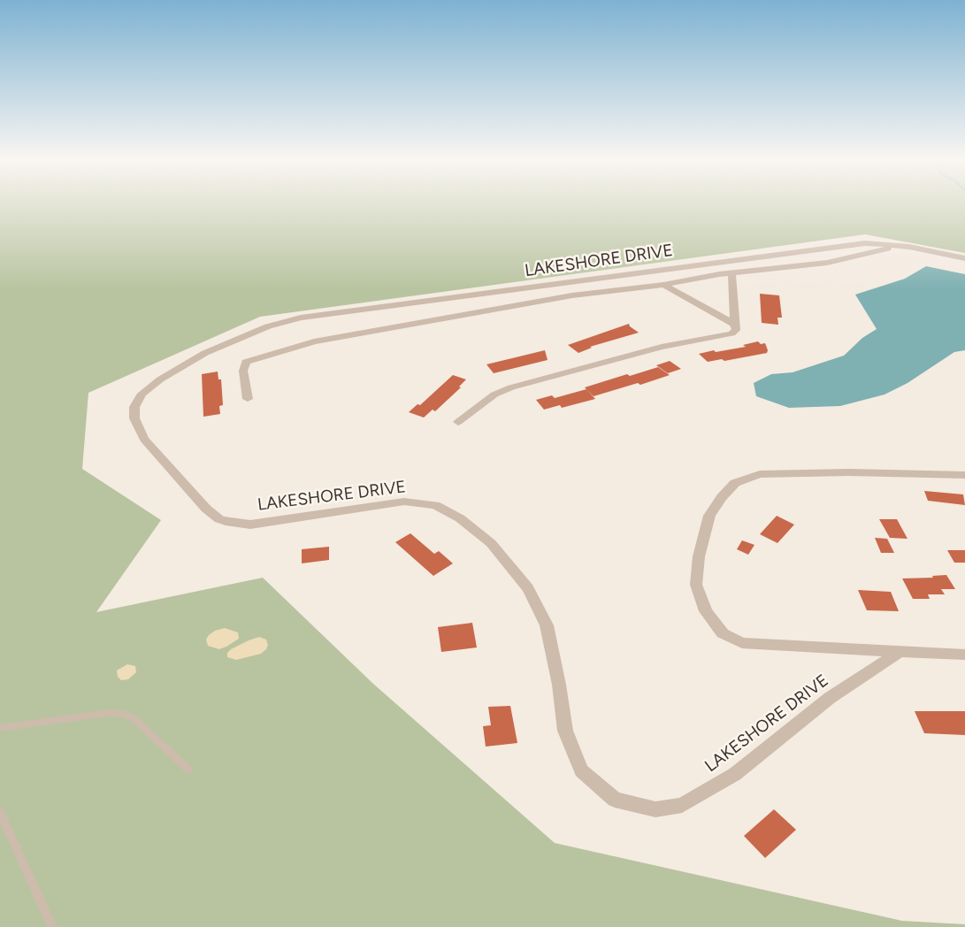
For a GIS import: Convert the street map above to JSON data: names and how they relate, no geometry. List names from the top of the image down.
{
  "streets": {
    "street": ["LAKESHORE DRIVE"]
  }
}
